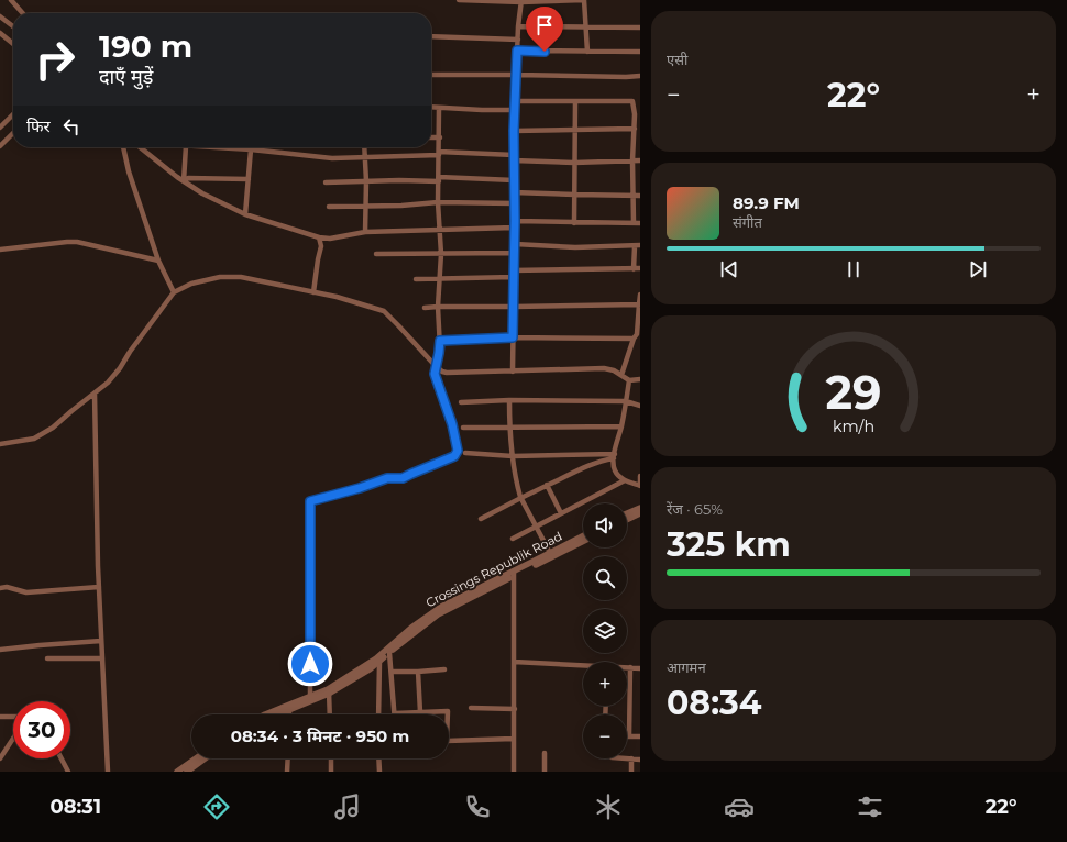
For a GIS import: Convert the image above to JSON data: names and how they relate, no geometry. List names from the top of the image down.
{
  "streets": {
    "street": ["Crossings Republik Road"]
  },
  "page": {
    "tile": [
      "एसी",
      ["रेंज · 65%", "325 km"],
      ["आगमन", "08:34"]
    ],
    "turn": ["190 m", "दाएँ मुड़ें"],
    "heat": ["−", "22°", "+"],
    "then": "फिर",
    "song": ["89.9 FM", "संगीत"],
    "map_buttons": ["+", "−"],
    "limit": "30",
    "trip": "08:34 · 3 मिनट · 950 m",
    "tabs": ["08:31", "22°"],
    "gauge": ["29", "km/h"]
  }
}
